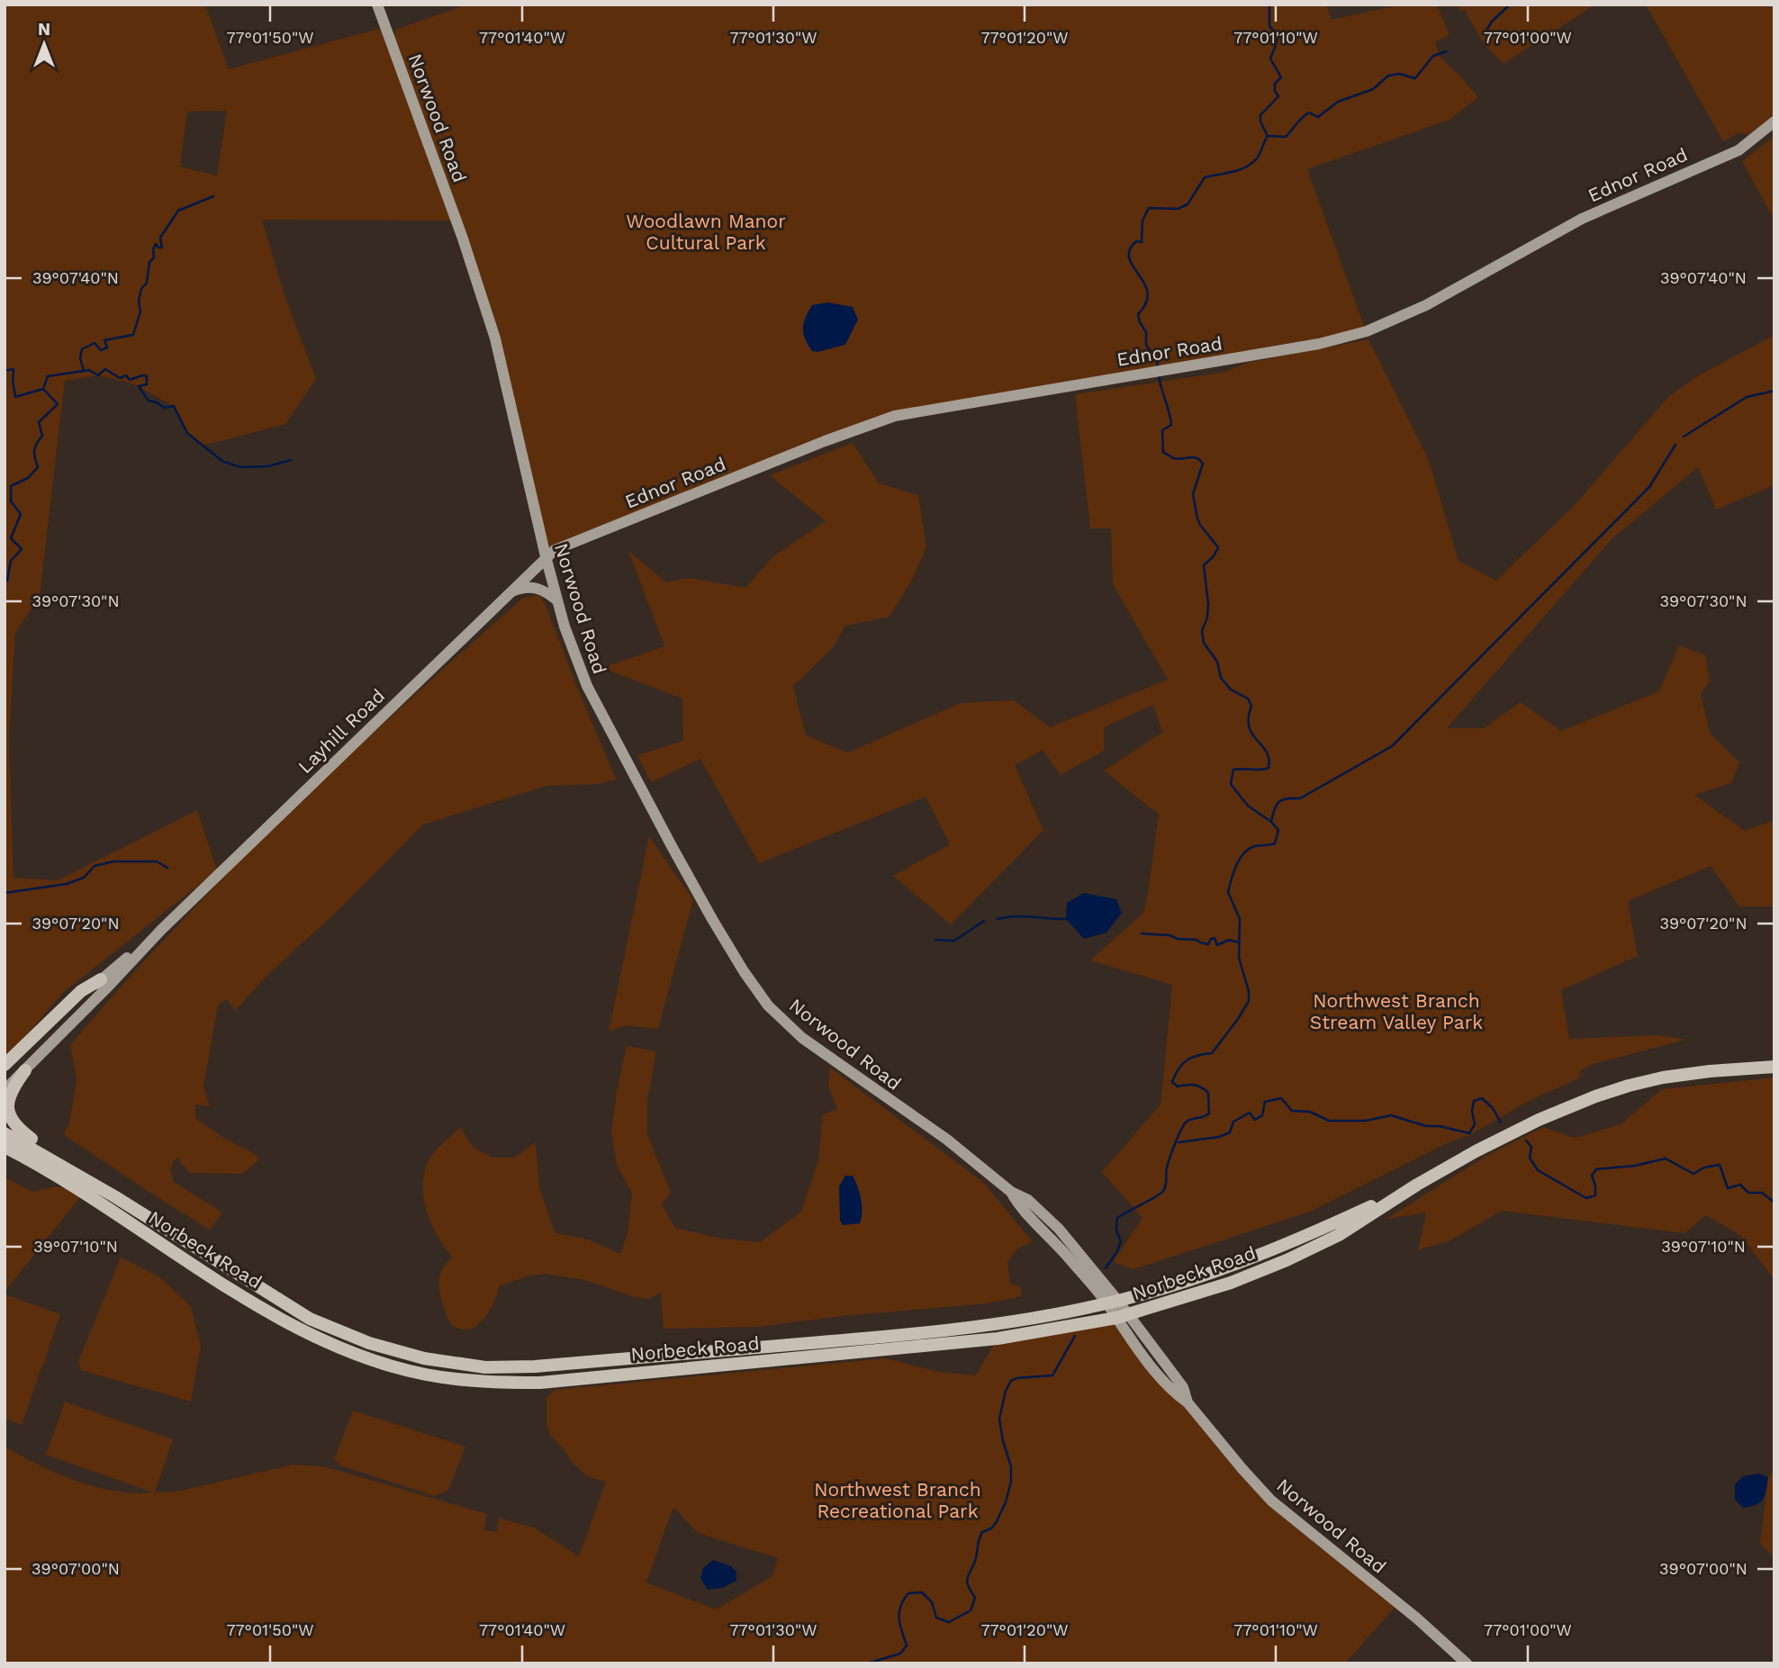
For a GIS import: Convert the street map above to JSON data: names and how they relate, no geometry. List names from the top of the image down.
{
  "streets": {
    "main road": [
      "Norwood Road",
      "Ednor Road",
      "Layhill Road",
      "Norbeck Road"
    ]
  },
  "crossings": [
    ["Norwood Road", "Ednor Road"],
    ["Norwood Road", "Layhill Road"],
    ["Norwood Road", "Norbeck Road"],
    ["Ednor Road", "Layhill Road"]
  ],
  "parks": ["Woodlawn Manor Cultural Park", "Northwest Branch Stream Valley Park", "Northwest Branch Recreational Park"],
  "north": "top",
  "coordinates": [
    "77°01'50\"W",
    "77°01'40\"W",
    "77°01'30\"W",
    "77°01'20\"W",
    "77°01'10\"W",
    "77°01'00\"W",
    "39°07'40\"N",
    "39°07'30\"N",
    "39°07'20\"N",
    "39°07'10\"N",
    "39°07'00\"N"
  ]
}
